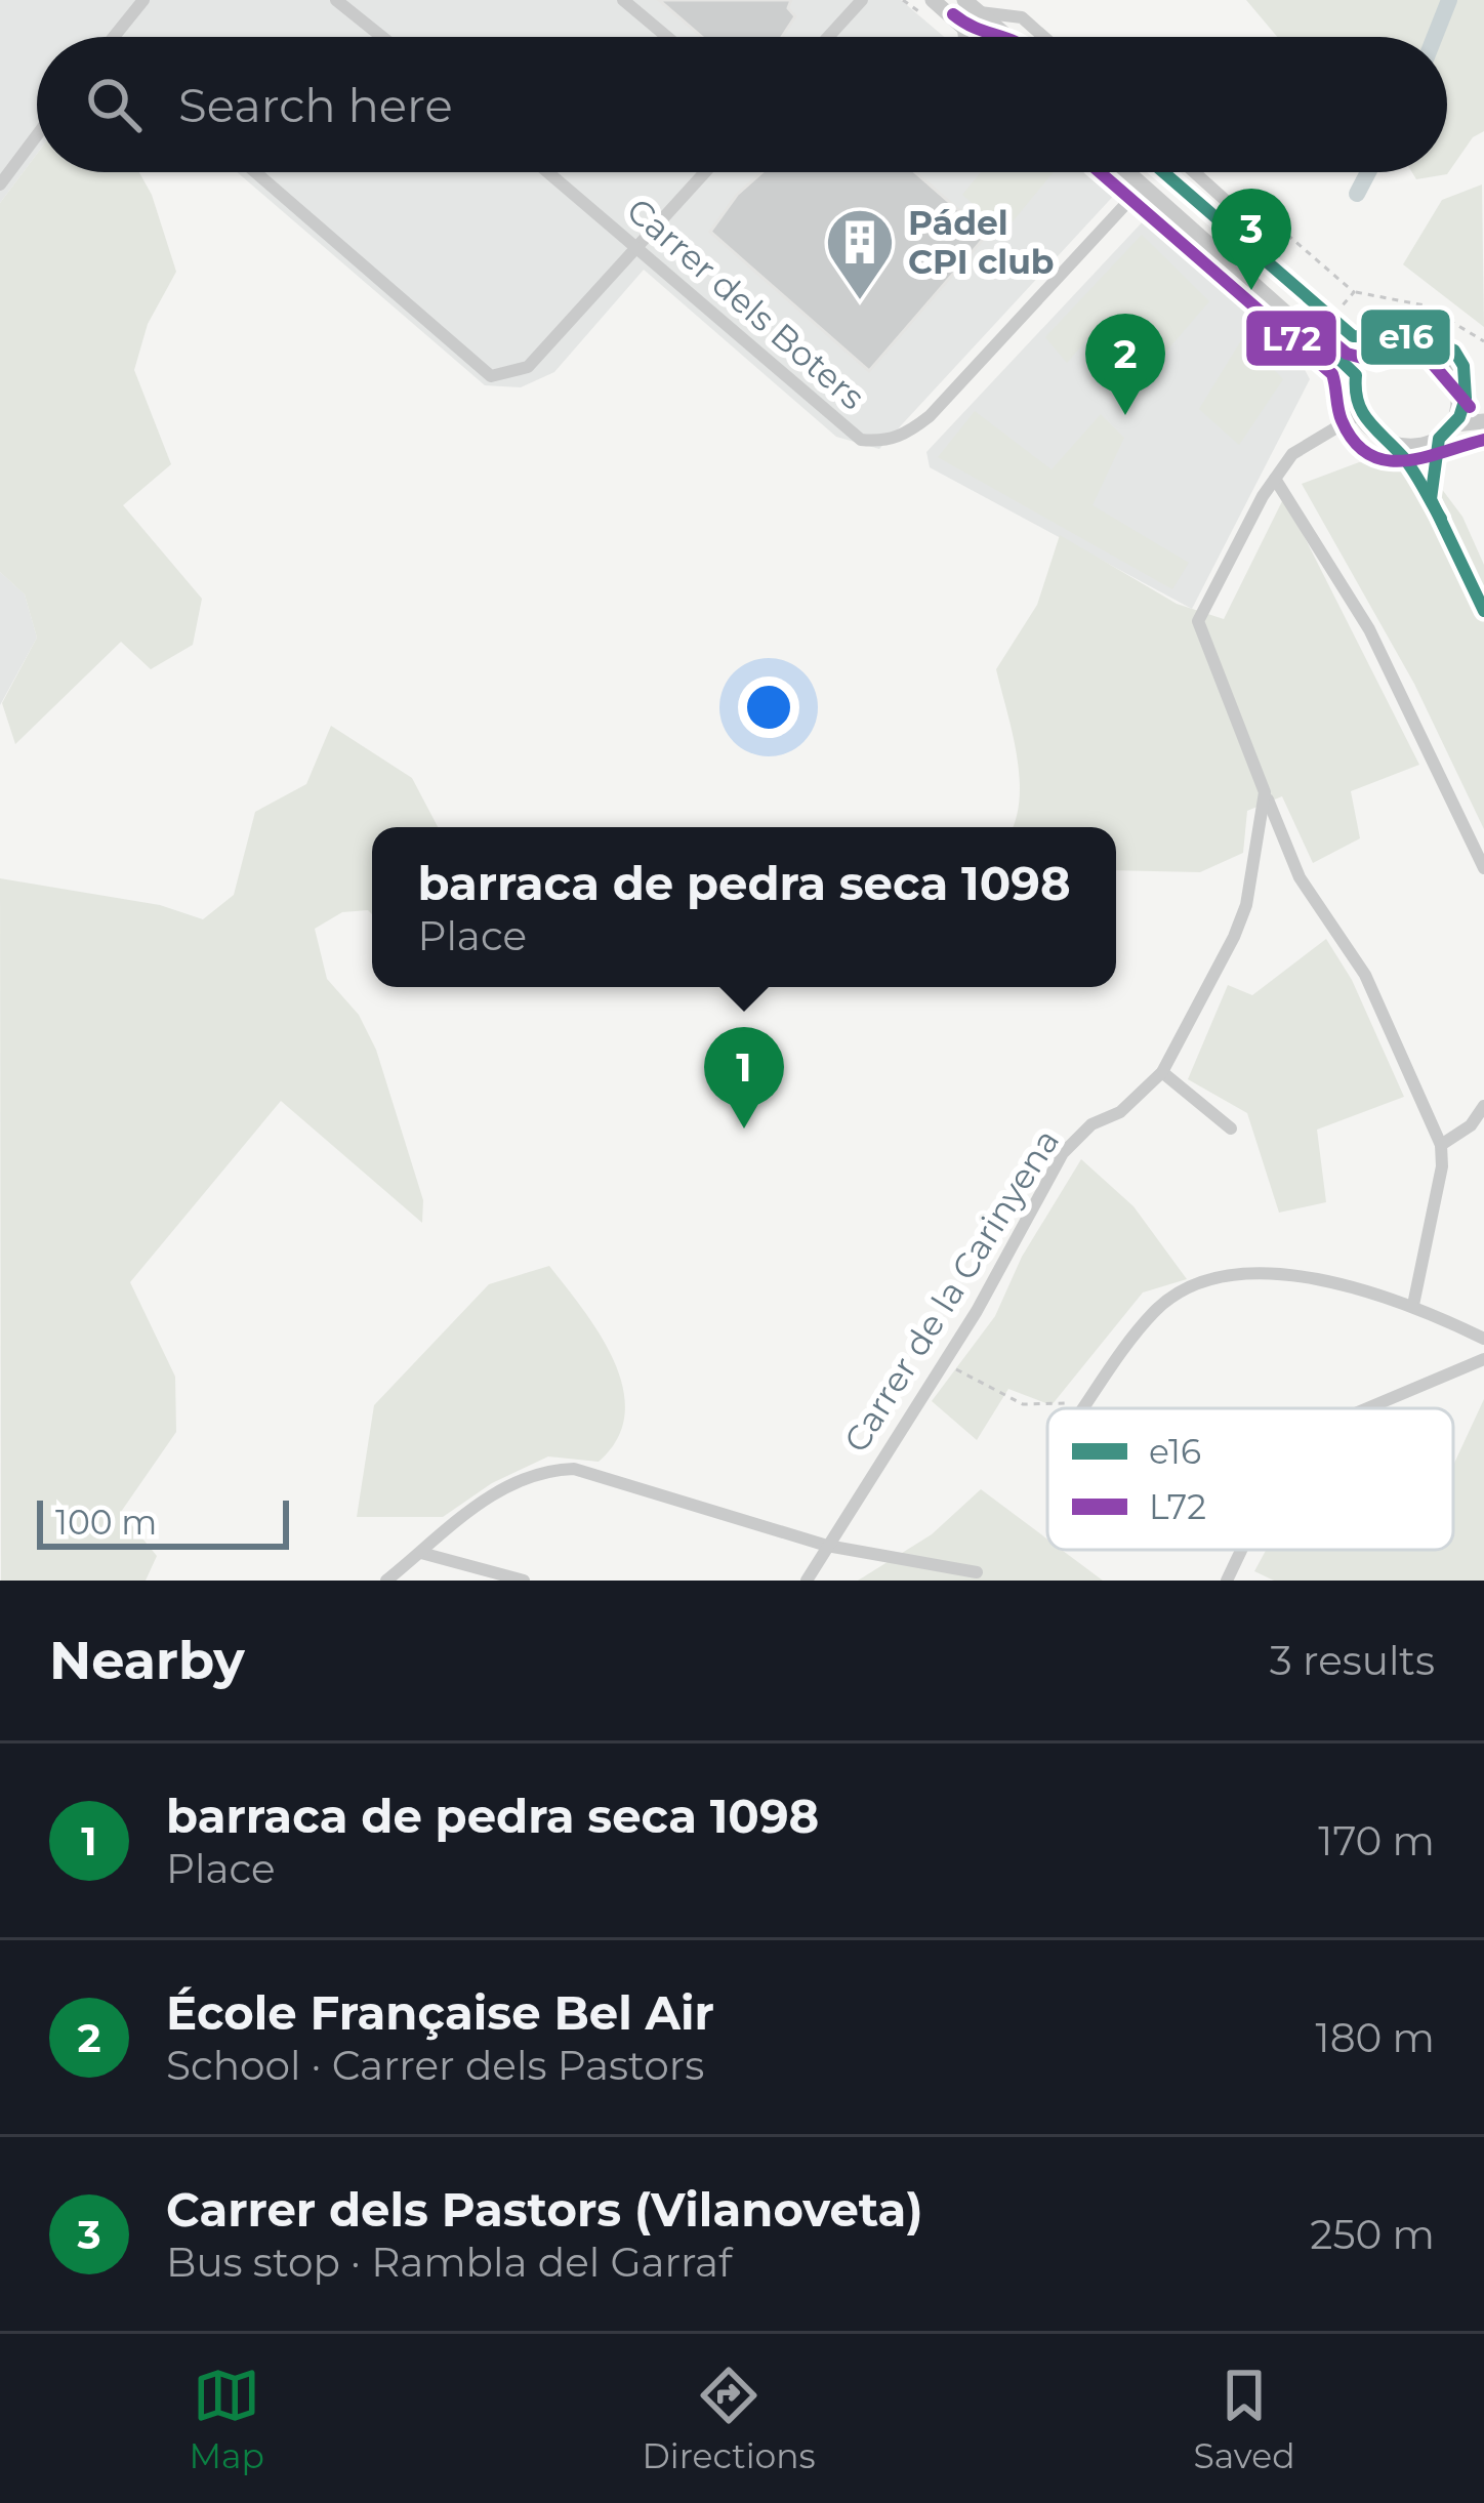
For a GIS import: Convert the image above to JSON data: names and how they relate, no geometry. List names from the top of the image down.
{
  "streets": {
    "street": ["Carrer dels Boters", "Carrer de la Carinyena"]
  },
  "places": {
    "building": ["Pádel CPI club"]
  },
  "lines": ["transit line L72", "transit line e16"],
  "legend": ["e16", "L72"],
  "scale_bar": "100 m",
  "page": {
    "search": "Search here",
    "pins": ["3", "2", "1"],
    "popup": ["barraca de pedra seca 1098", "Place"],
    "scale": "100 m",
    "heading": ["Nearby", "3 results"],
    "list": [
      {
        "mark": "1",
        "name": "barraca de pedra seca 1098",
        "note": "Place",
        "value": "170 m"
      },
      {
        "mark": "2",
        "name": "École Française Bel Air",
        "note": "School · Carrer dels Pastors",
        "value": "180 m"
      },
      {
        "mark": "3",
        "name": "Carrer dels Pastors (Vilanoveta)",
        "note": "Bus stop · Rambla del Garraf",
        "value": "250 m"
      }
    ],
    "nav": ["Map", "Directions", "Saved"]
  }
}
